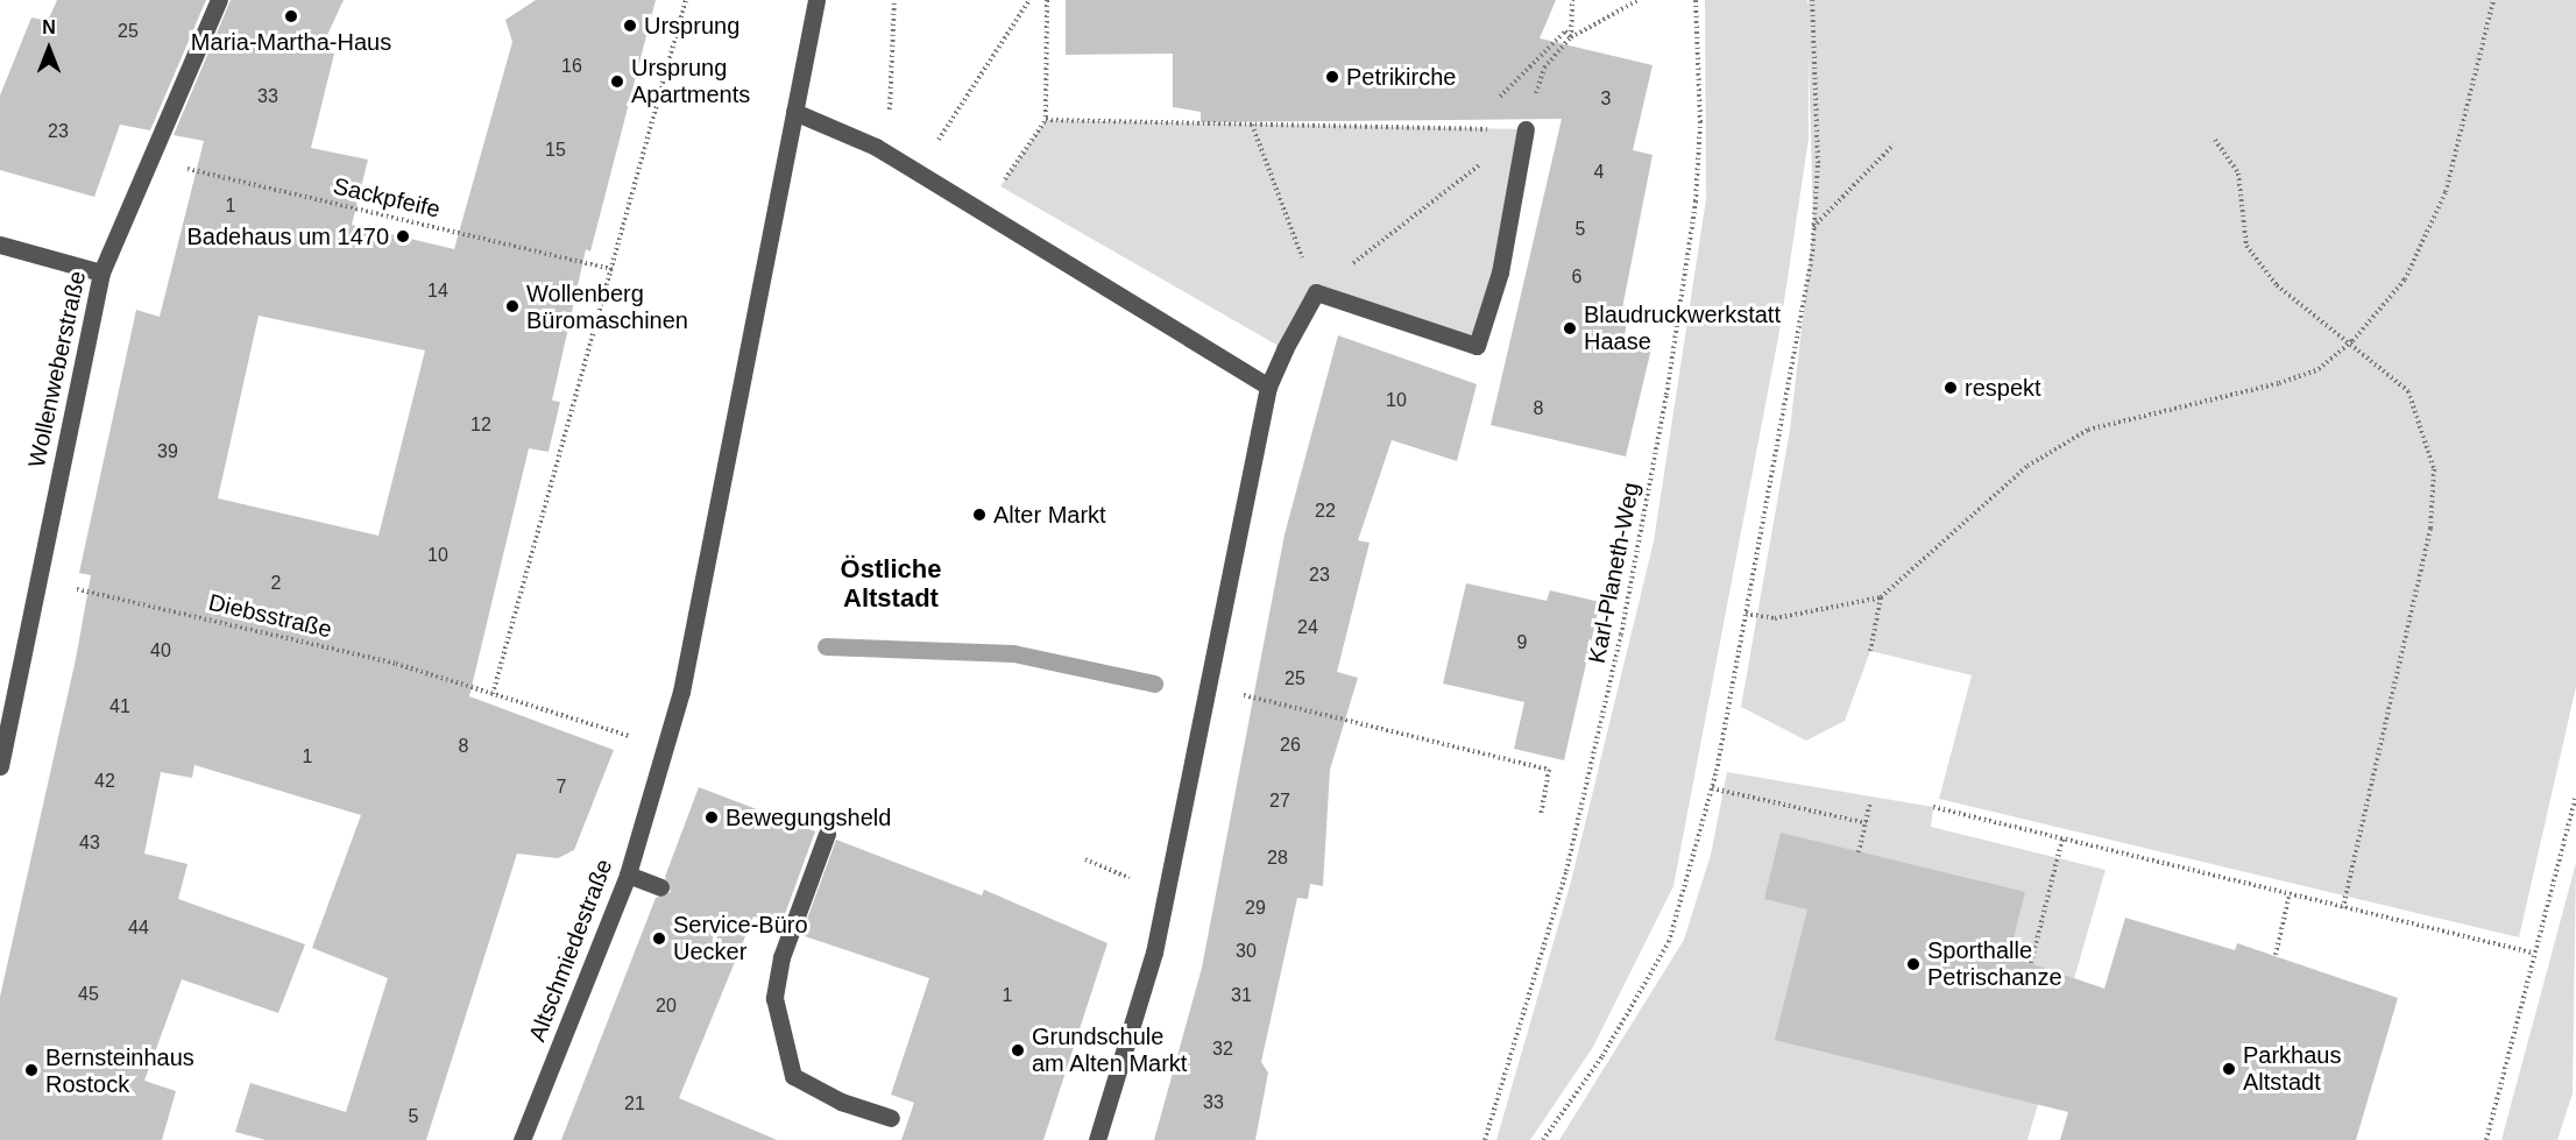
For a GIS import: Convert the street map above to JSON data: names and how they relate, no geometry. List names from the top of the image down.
{
  "streets": {
    "street": ["Wollenweberstraße", "Altschmiedestraße"],
    "path": ["Sackpfeife", "Karl-Planeth-Weg", "Diebsstraße"]
  },
  "crossings": [
    ["Sackpfeife", "Wollenweberstraße"],
    ["Wollenweberstraße", "Diebsstraße"]
  ],
  "districts": ["Östliche Altstadt"],
  "places": [
    "Maria-Martha-Haus",
    "Ursprung",
    "Petrikirche",
    "Ursprung Apartments",
    "Badehaus um 1470",
    "Wollenberg Büromaschinen",
    "Blaudruckwerkstatt Haase",
    "respekt",
    "Alter Markt",
    "Bewegungsheld",
    "Service-Büro Uecker",
    "Sporthalle Petrischanze",
    "Grundschule am Alten Markt",
    "Parkhaus Altstadt",
    "Bernsteinhaus Rostock"
  ],
  "house_numbers": [
    "25",
    "16",
    "33",
    "3",
    "23",
    "15",
    "4",
    "1",
    "5",
    "6",
    "14",
    "10",
    "8",
    "12",
    "39",
    "22",
    "10",
    "23",
    "2",
    "24",
    "9",
    "40",
    "25",
    "41",
    "26",
    "8",
    "1",
    "42",
    "7",
    "27",
    "43",
    "28",
    "29",
    "44",
    "30",
    "45",
    "1",
    "31",
    "20",
    "32",
    "33",
    "21",
    "5"
  ],
  "north": "top"
}
